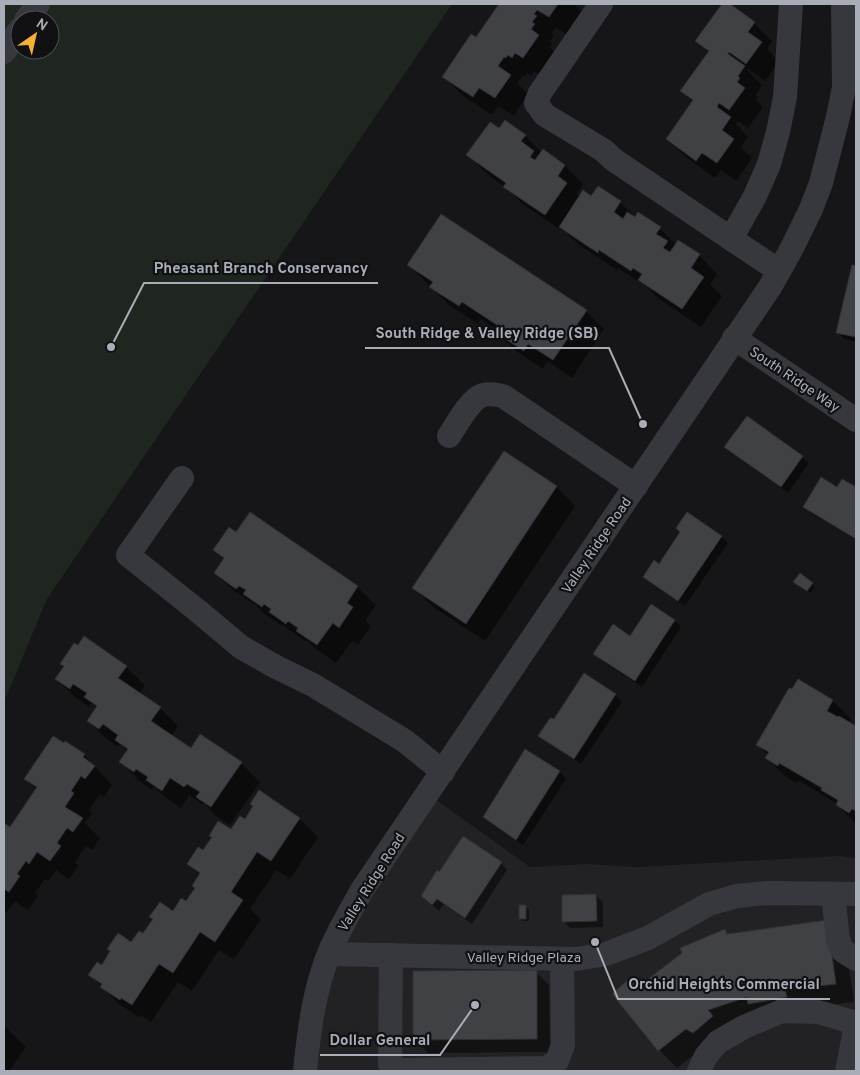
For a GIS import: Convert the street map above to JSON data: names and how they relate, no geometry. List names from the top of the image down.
{
  "streets": {
    "street": ["South Ridge Way", "Valley Ridge Road", "Valley Ridge Plaza"]
  },
  "crossings": [
    ["South Ridge Way", "Valley Ridge Road"],
    ["Valley Ridge Road", "Valley Ridge Plaza"]
  ],
  "places": [
    "Pheasant Branch Conservancy",
    "South Ridge & Valley Ridge (SB)",
    "Orchid Heights Commercial",
    "Dollar General"
  ],
  "north": "top right"
}
